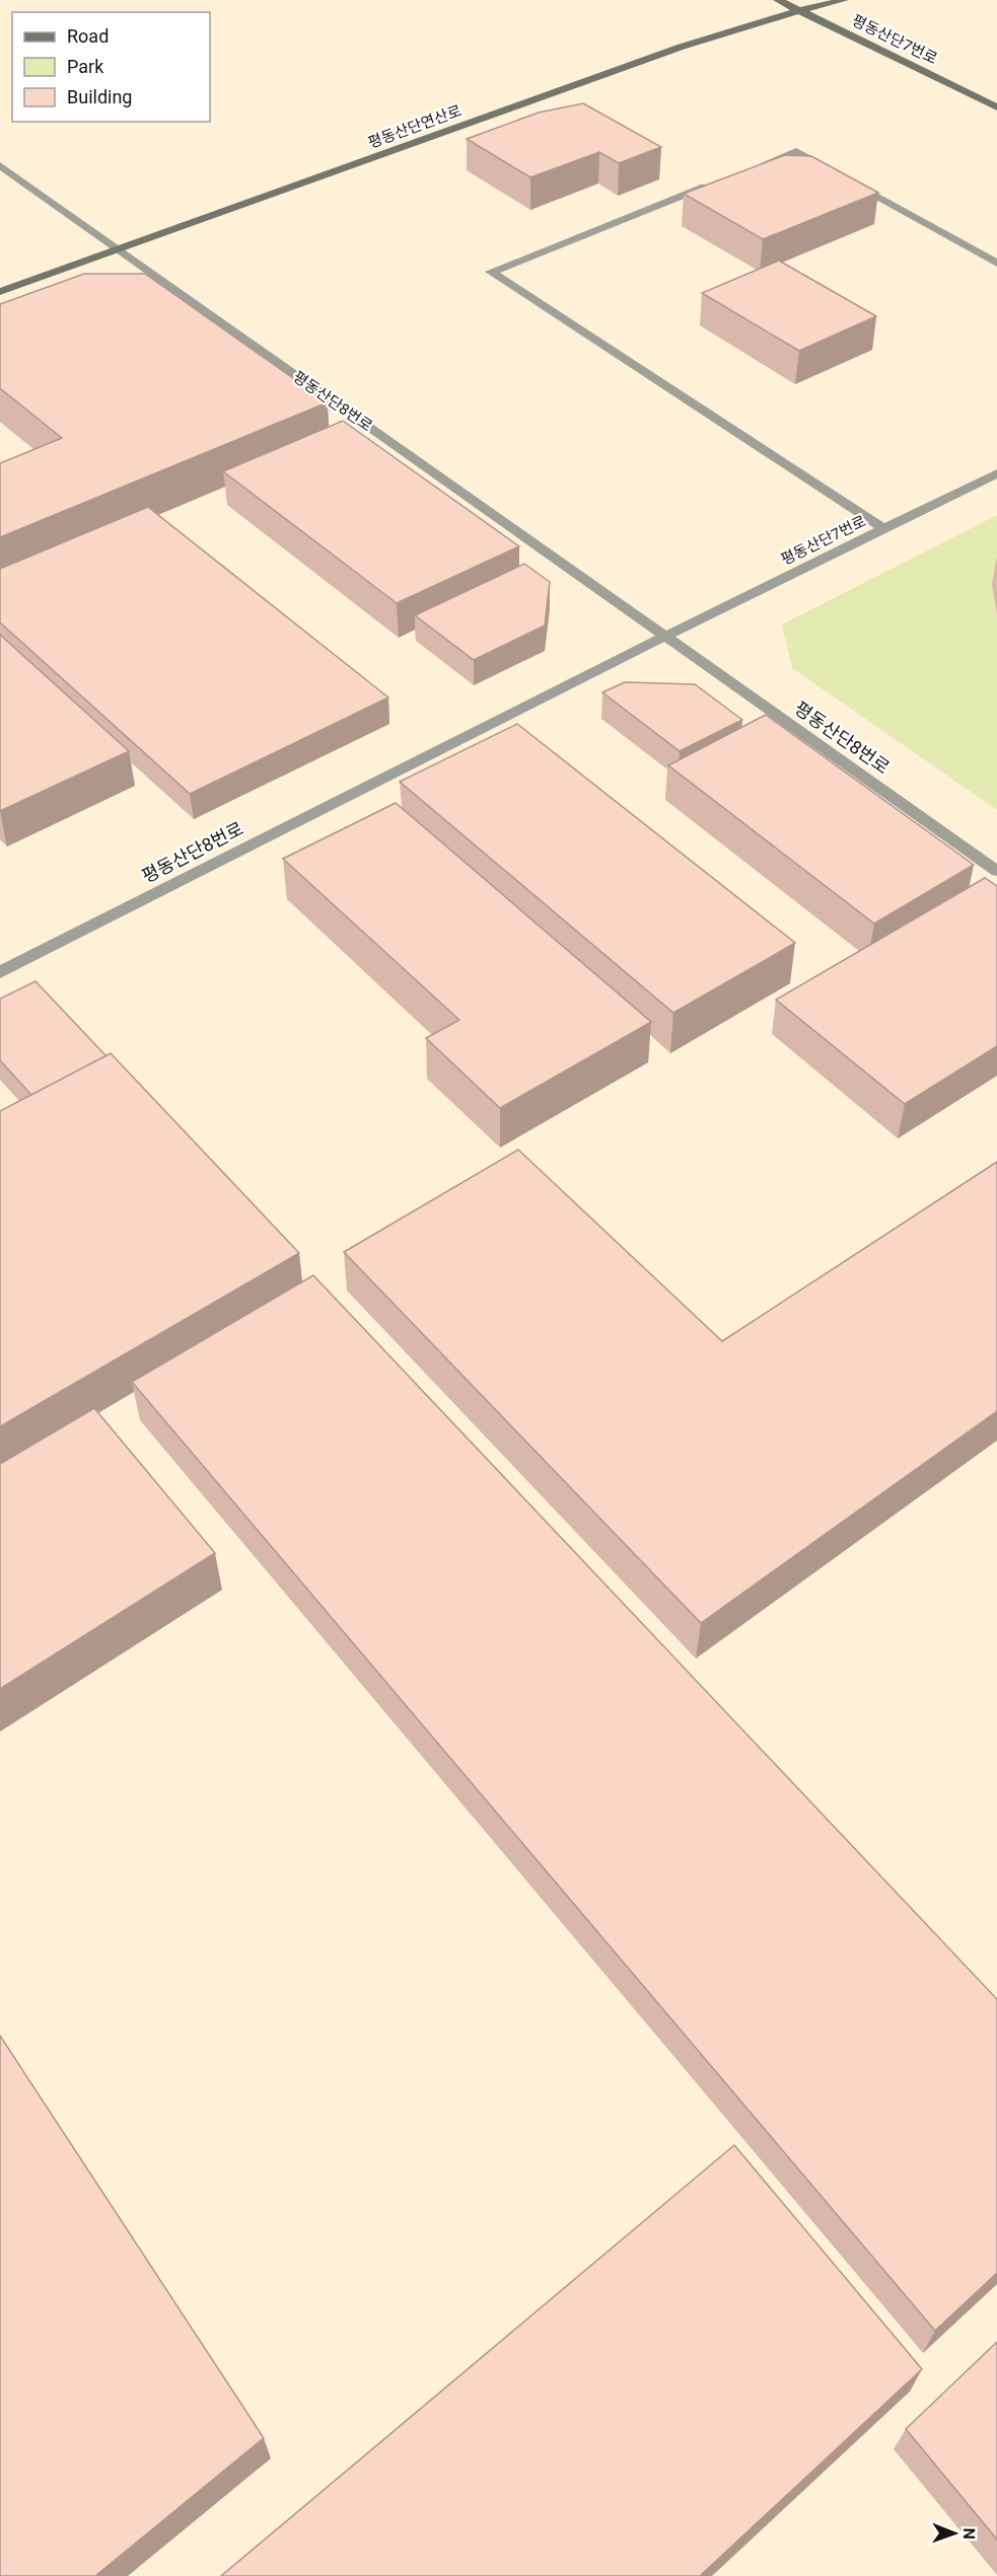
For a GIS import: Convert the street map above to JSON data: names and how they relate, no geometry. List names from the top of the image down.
{
  "streets": {
    "street": ["평동산단7번로", "평동산단연산로", "평동산단8번로"]
  },
  "crossings": [
    ["평동산단7번로", "평동산단연산로"],
    ["평동산단7번로", "평동산단8번로"],
    ["평동산단연산로", "평동산단8번로"]
  ],
  "legend": ["Road", "Park", "Building"],
  "north": "right"
}
